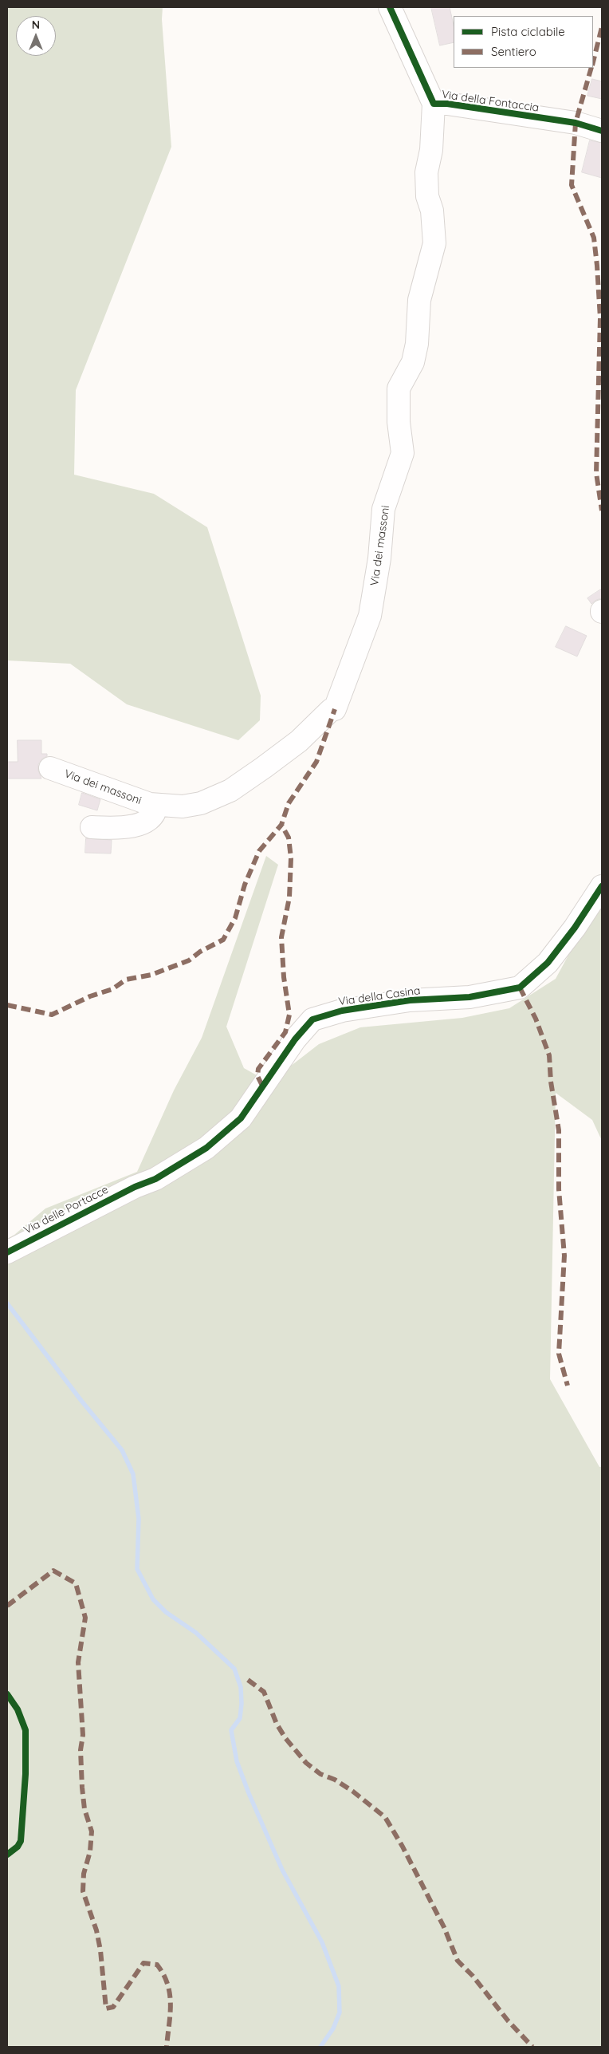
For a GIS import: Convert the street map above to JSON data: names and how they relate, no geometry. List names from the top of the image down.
{
  "streets": {
    "street": [
      "Via della Fontaccia",
      "Via dei massoni",
      "Via della Casina",
      "Via delle Portacce"
    ]
  },
  "crossings": [
    ["Via della Fontaccia", "Via dei massoni"],
    ["Via della Casina", "Via delle Portacce"]
  ],
  "legend": ["Pista ciclabile", "Sentiero"],
  "north": "top"
}
